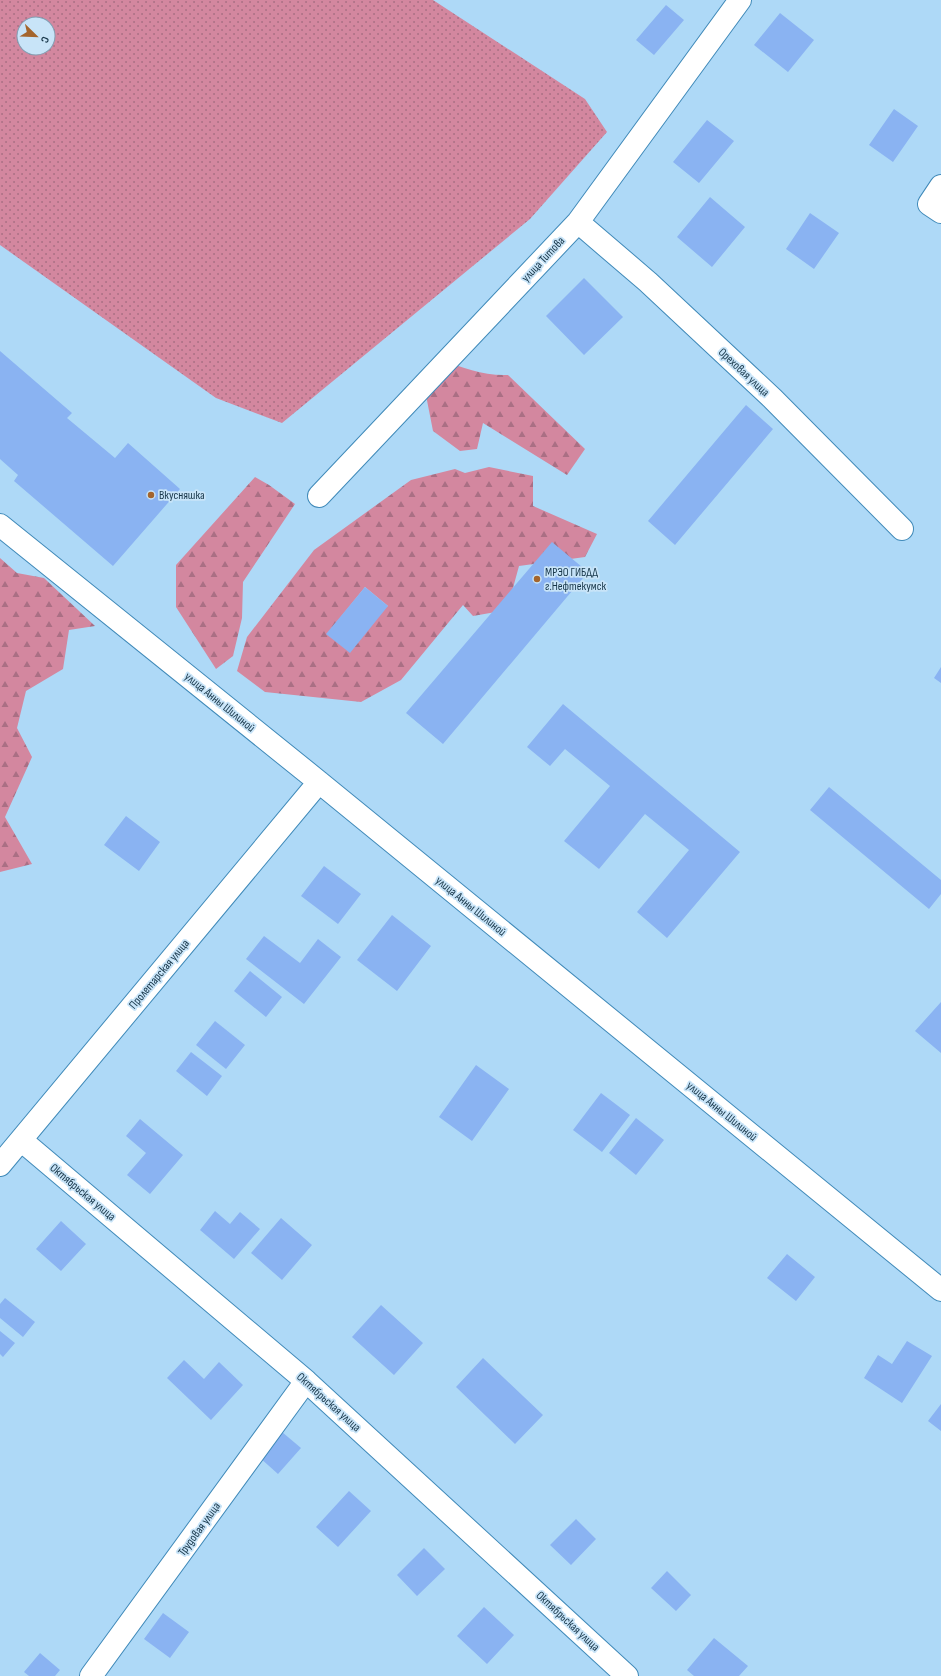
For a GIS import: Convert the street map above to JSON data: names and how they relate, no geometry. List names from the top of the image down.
{
  "streets": {
    "street": [
      "улица Титова",
      "Ореховая улица",
      "улица Анны Шилиной",
      "Пролетарская улица",
      "Октябрьская улица",
      "Трудовая улица"
    ]
  },
  "crossings": [
    ["улица Титова", "Ореховая улица"],
    ["улица Анны Шилиной", "Пролетарская улица"],
    ["Пролетарская улица", "Октябрьская улица"],
    ["Октябрьская улица", "Трудовая улица"]
  ],
  "places": ["Вкусняшка", "МРЭО ГИБДД г.Нефтекумск"],
  "north": "bottom right"
}
